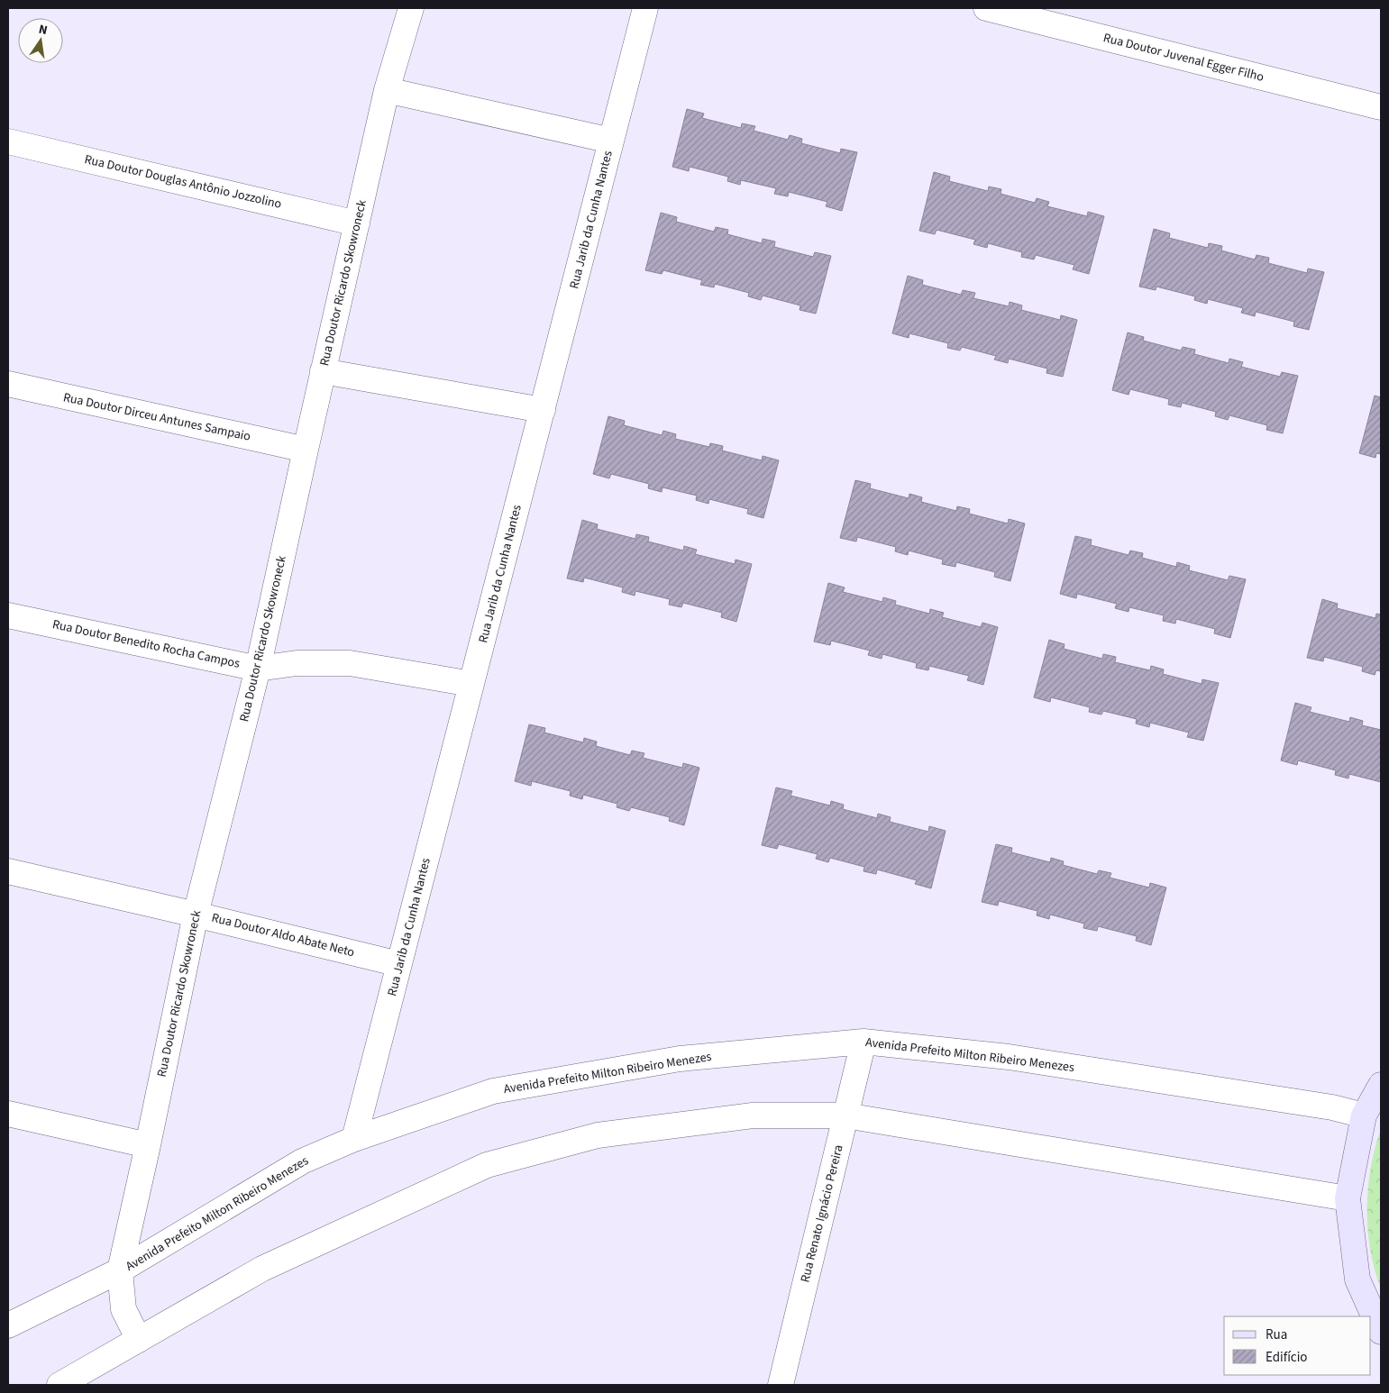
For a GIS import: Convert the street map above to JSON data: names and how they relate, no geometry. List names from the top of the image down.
{
  "streets": {
    "street": [
      "Rua Doutor Juvenal Egger Filho",
      "Rua Doutor Douglas Antônio Jozzolino",
      "Rua Jarib da Cunha Nantes",
      "Rua Doutor Ricardo Skowroneck",
      "Rua Doutor Dirceu Antunes Sampaio",
      "Rua Doutor Benedito Rocha Campos",
      "Rua Doutor Aldo Abate Neto",
      "Avenida Prefeito Milton Ribeiro Menezes",
      "Rua Renato Ignácio Pereira"
    ]
  },
  "crossings": [
    ["Rua Doutor Douglas Antônio Jozzolino", "Rua Doutor Ricardo Skowroneck"],
    ["Rua Jarib da Cunha Nantes", "Rua Doutor Benedito Rocha Campos"],
    ["Rua Jarib da Cunha Nantes", "Rua Doutor Aldo Abate Neto"],
    ["Rua Jarib da Cunha Nantes", "Avenida Prefeito Milton Ribeiro Menezes"],
    ["Rua Doutor Ricardo Skowroneck", "Rua Doutor Dirceu Antunes Sampaio"],
    ["Rua Doutor Ricardo Skowroneck", "Rua Doutor Benedito Rocha Campos"],
    ["Rua Doutor Ricardo Skowroneck", "Rua Doutor Aldo Abate Neto"],
    ["Rua Doutor Ricardo Skowroneck", "Avenida Prefeito Milton Ribeiro Menezes"],
    ["Avenida Prefeito Milton Ribeiro Menezes", "Rua Renato Ignácio Pereira"]
  ],
  "legend": ["Rua", "Edifício"],
  "north": "top"
}
